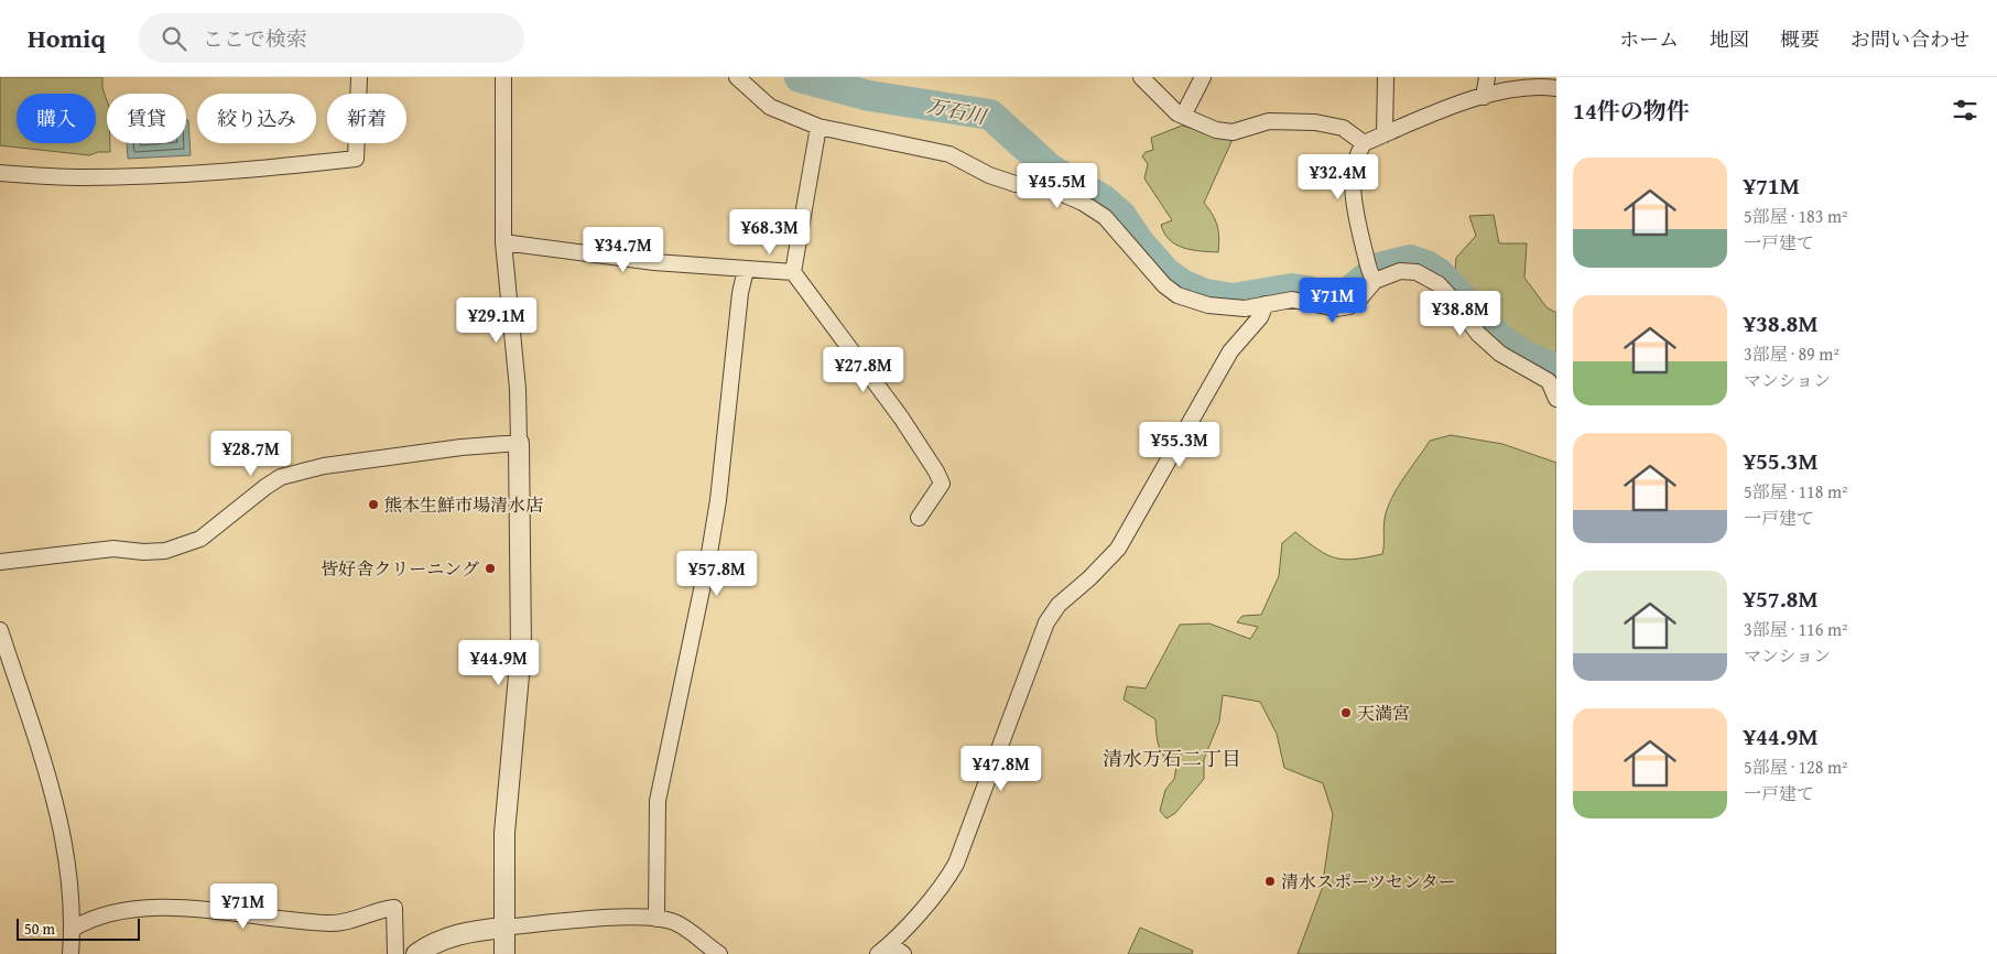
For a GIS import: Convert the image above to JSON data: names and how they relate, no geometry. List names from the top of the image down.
{
  "districts": ["清水万石二丁目"],
  "water": ["万石川"],
  "places": [
    "熊本生鮮市場清水店",
    "皆好舎クリーニング",
    "天満宮",
    "清水スポーツセンター"
  ],
  "scale_bar": "50 m",
  "page": {
    "header": "Homiq",
    "search": "ここで検索",
    "nav": [
      "ホーム",
      "地図",
      "概要",
      "お問い合わせ"
    ],
    "heading": "14件の物件",
    "chip": [
      "購入",
      "賃貸",
      "絞り込み",
      "新着"
    ],
    "list": [
      {
        "name": "¥71M",
        "note": "5部屋 · 183 m² · 一戸建て"
      },
      {
        "name": "¥38.8M",
        "note": "3部屋 · 89 m² · マンション"
      },
      {
        "name": "¥55.3M",
        "note": "5部屋 · 118 m² · 一戸建て"
      },
      {
        "name": "¥57.8M",
        "note": "3部屋 · 116 m² · マンション"
      },
      {
        "name": "¥44.9M",
        "note": "5部屋 · 128 m² · 一戸建て"
      }
    ],
    "price": [
      "¥32.4M",
      "¥45.5M",
      "¥68.3M",
      "¥34.7M",
      "¥71M",
      "¥38.8M",
      "¥29.1M",
      "¥27.8M",
      "¥55.3M",
      "¥28.7M",
      "¥57.8M",
      "¥44.9M",
      "¥47.8M",
      "¥71M"
    ],
    "scale": "50 m"
  }
}
